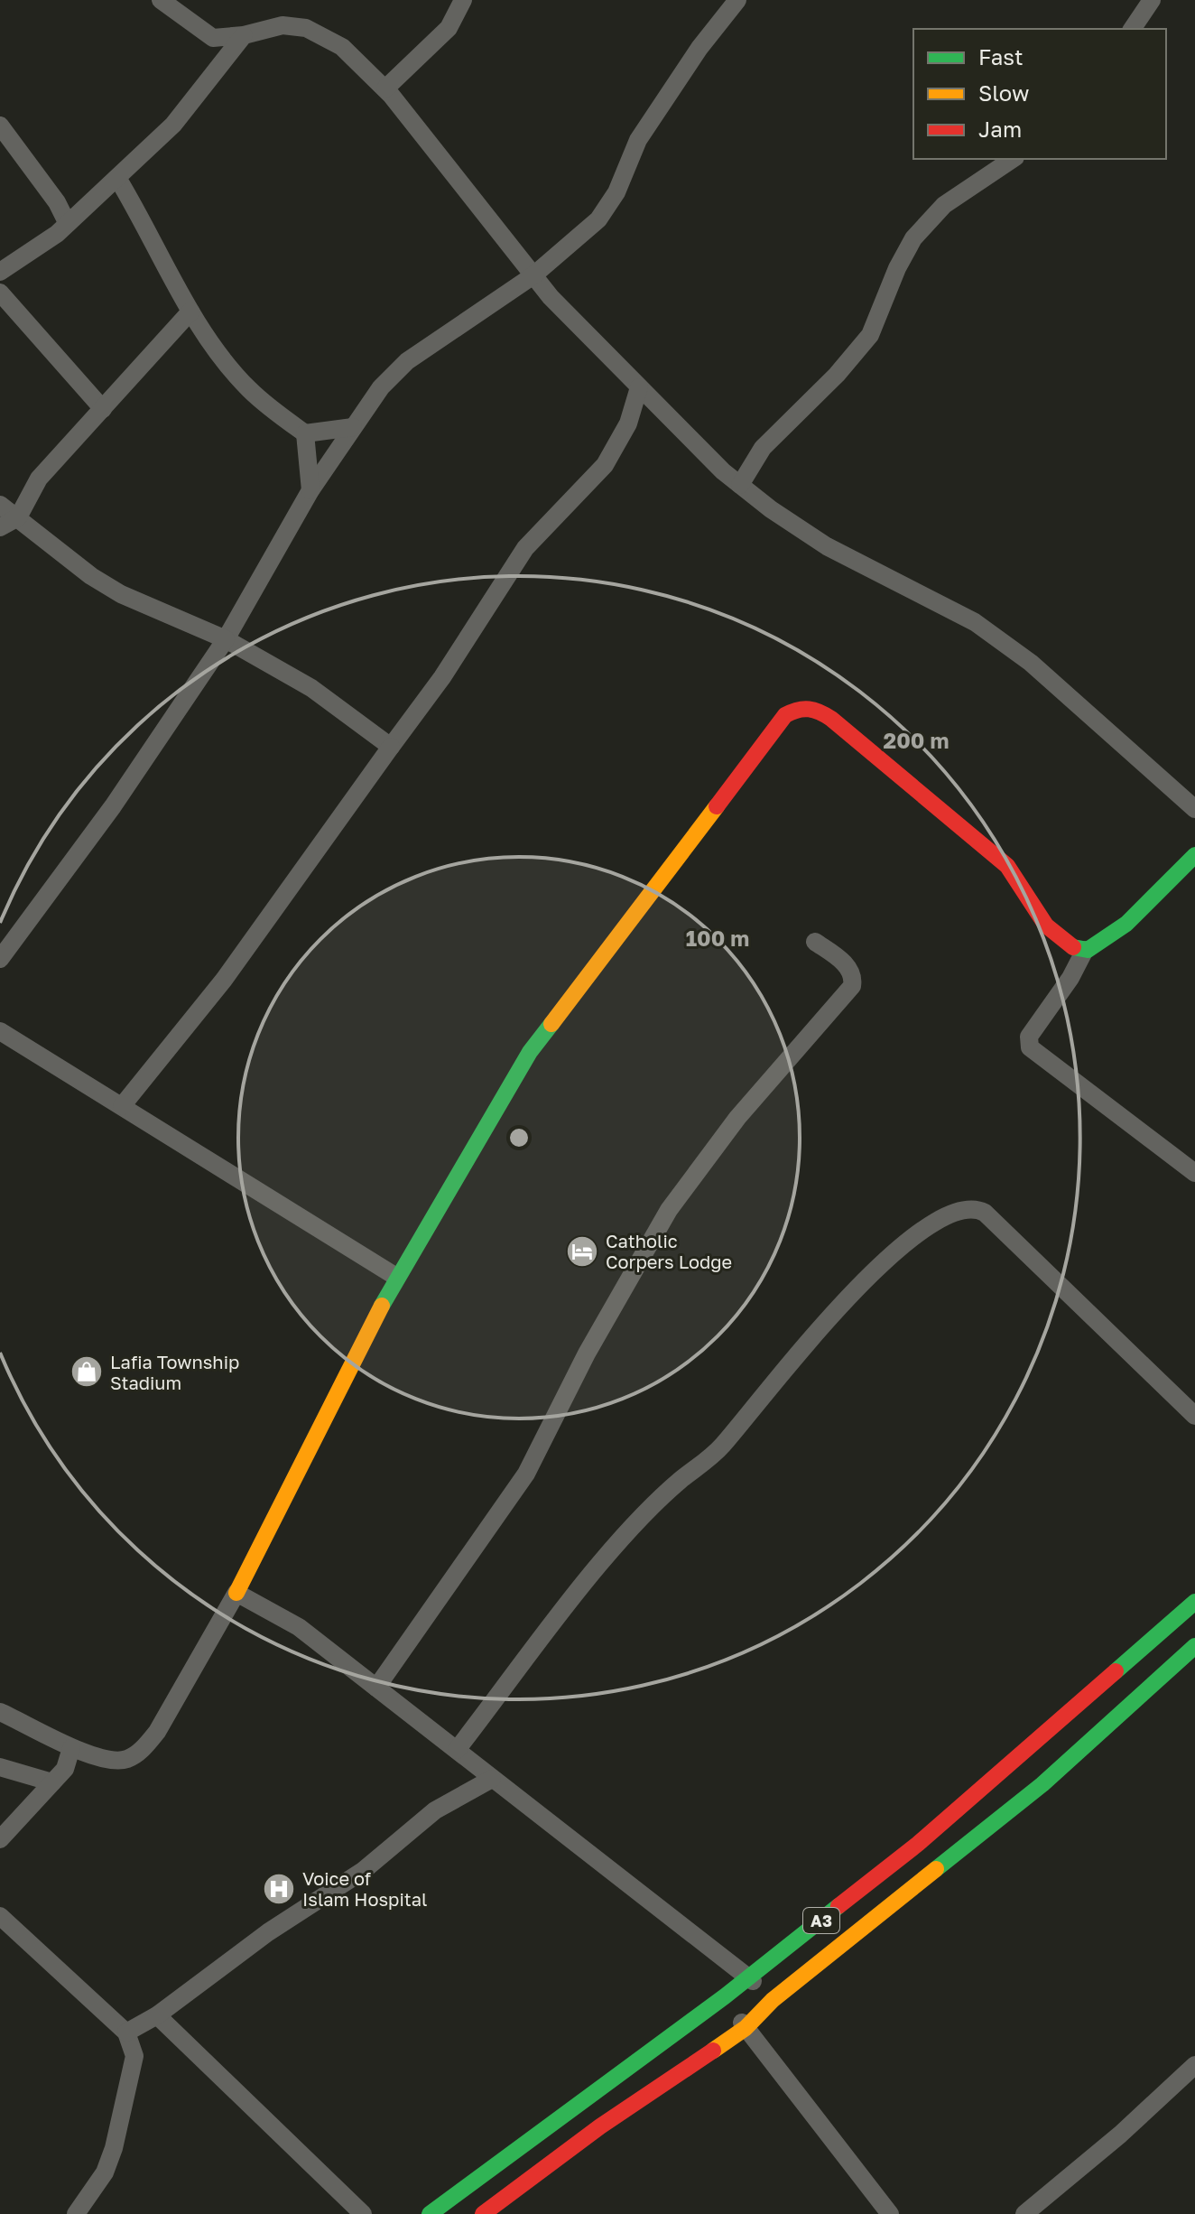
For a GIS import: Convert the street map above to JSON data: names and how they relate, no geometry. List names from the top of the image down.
{
  "streets": {
    "main road": ["A3"]
  },
  "places": {
    "hotel": ["Catholic Corpers Lodge"],
    "shop": ["Lafia Township Stadium"],
    "hospital": ["Voice of Islam Hospital"]
  },
  "legend": ["Fast", "Slow", "Jam"],
  "rings": ["200 m", "100 m"]
}
